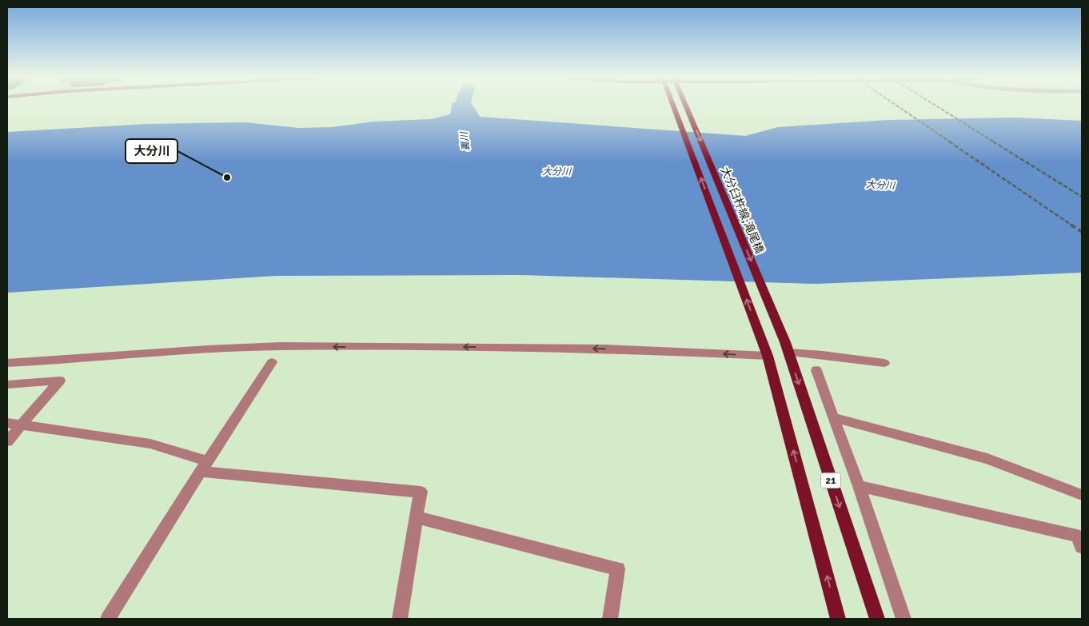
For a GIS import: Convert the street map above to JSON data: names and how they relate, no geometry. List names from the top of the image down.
{
  "streets": {
    "main road": ["大分臼杵線;滝尾橋", "21"]
  },
  "crossings": [
    ["大分臼杵線;滝尾橋", "21"]
  ],
  "water": ["裏川", "大分川"],
  "places": ["大分川"]
}
